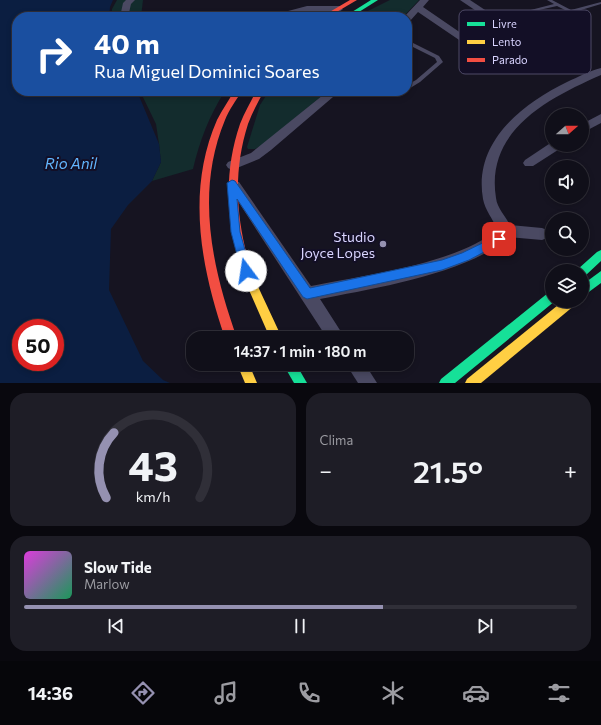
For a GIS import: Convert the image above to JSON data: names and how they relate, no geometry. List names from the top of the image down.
{
  "water": ["Rio Anil"],
  "places": ["Studio Joyce Lopes"],
  "legend": ["Livre", "Lento", "Parado"],
  "north": "right",
  "page": {
    "turn": ["40 m", "Rua Miguel Dominici Soares"],
    "limit": "50",
    "trip": "14:37 · 1 min · 180 m",
    "tile": "Clima",
    "heat": ["−", "21.5°", "+"],
    "song": ["Slow Tide", "Marlow"],
    "tabs": "14:36",
    "gauge": ["43", "km/h"]
  }
}
